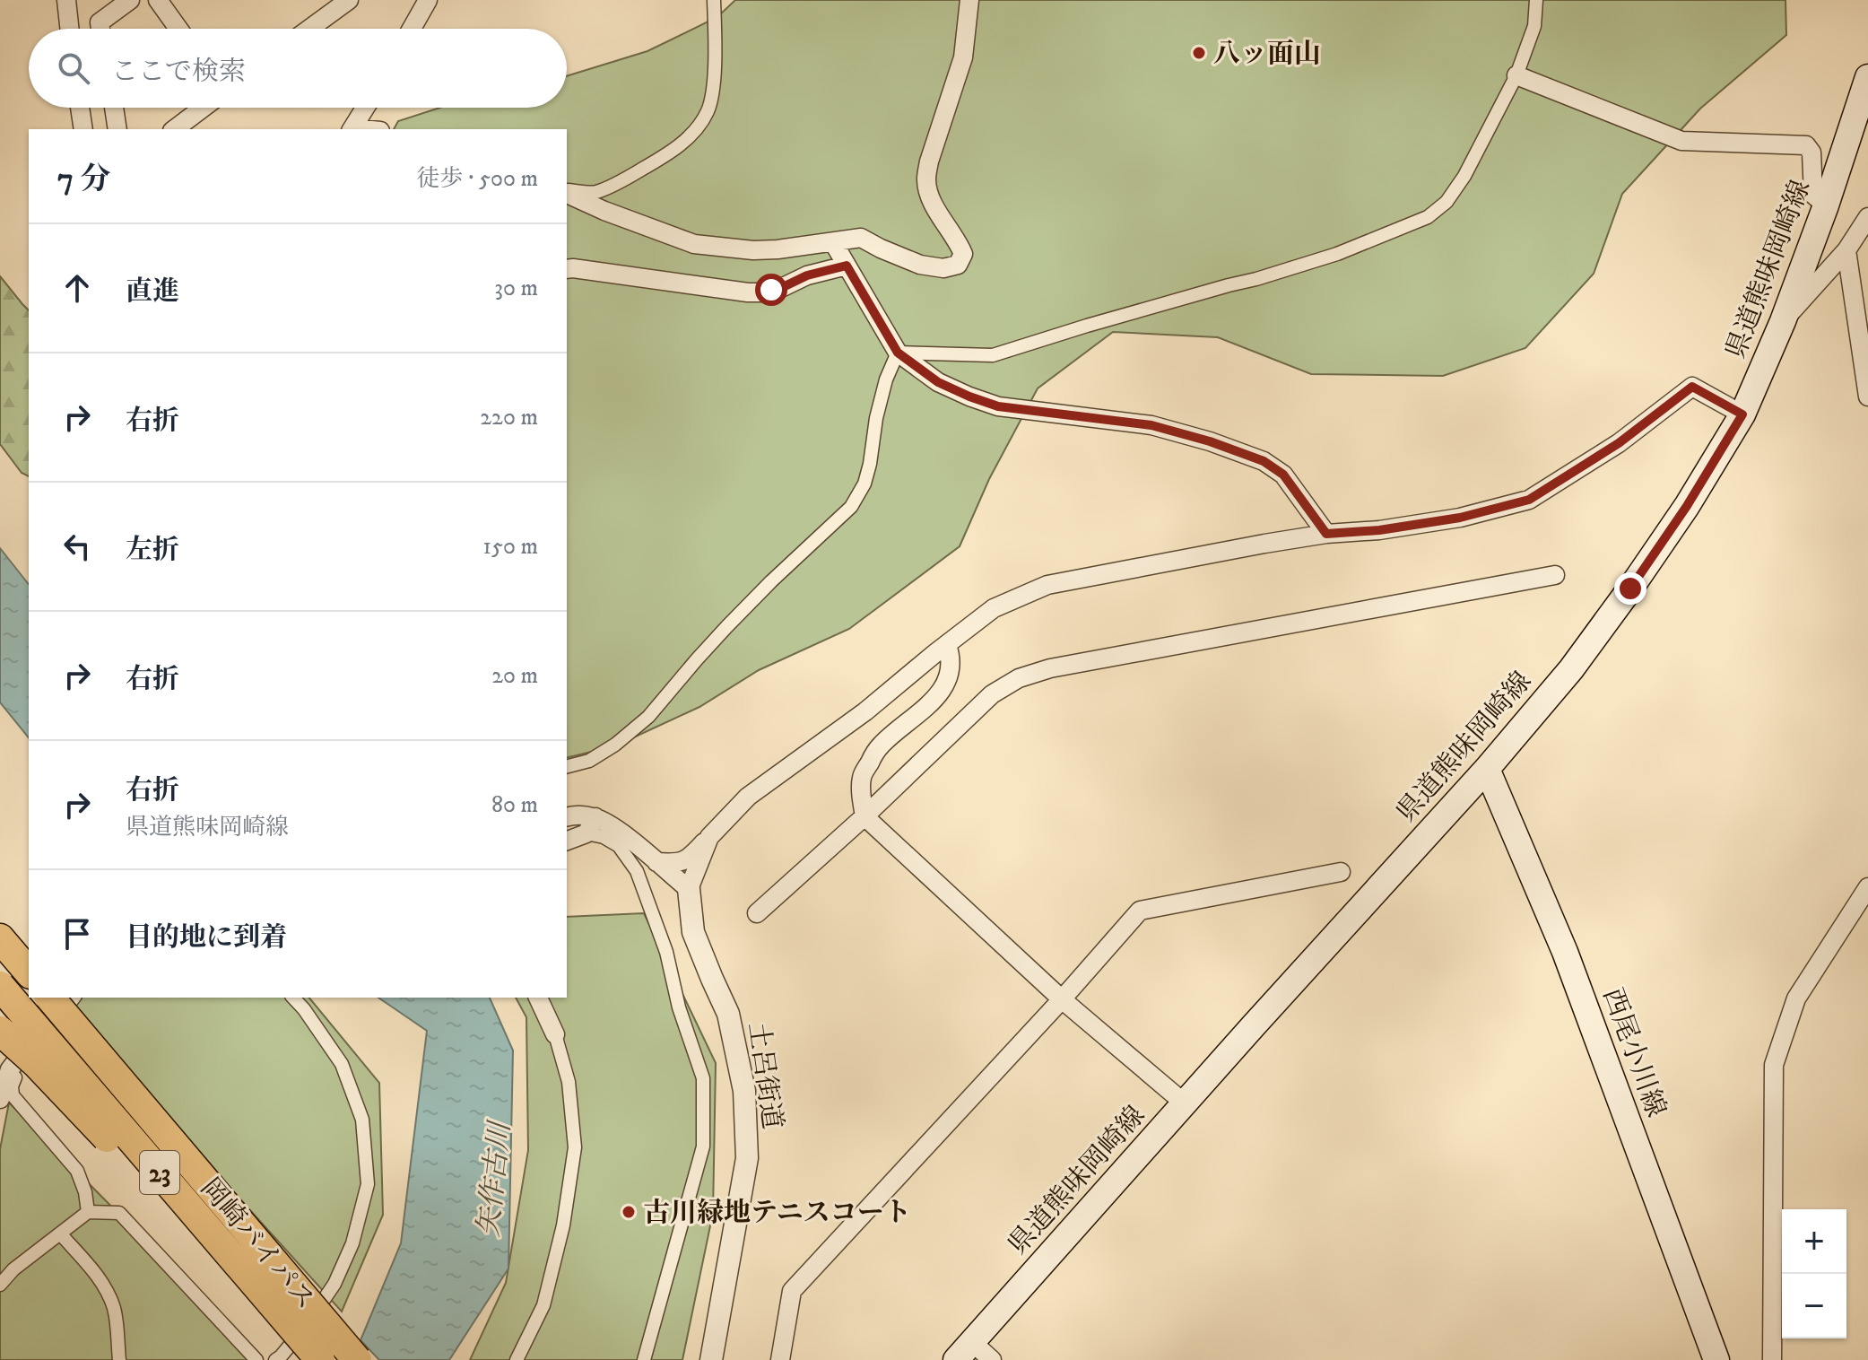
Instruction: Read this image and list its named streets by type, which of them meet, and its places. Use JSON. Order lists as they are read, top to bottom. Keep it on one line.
{"streets":{"highway":["23","岡崎バイパス"],"main road":["県道熊味岡崎線","西尾小川線"],"street":["土呂街道"]},"crossings":[["県道熊味岡崎線","西尾小川線"],["23","岡崎バイパス"]],"water":["矢作古川"],"places":["八ッ面山","古川緑地テニスコート"],"page":{"search":"ここで検索","heading":["7 分","徒歩 · 500 m"],"list":[["直進","30 m"],["右折","220 m"],["左折","150 m"],["右折","20 m"],["右折","県道熊味岡崎線","80 m"],"目的地に到着"],"map_buttons":["+","−"]}}
